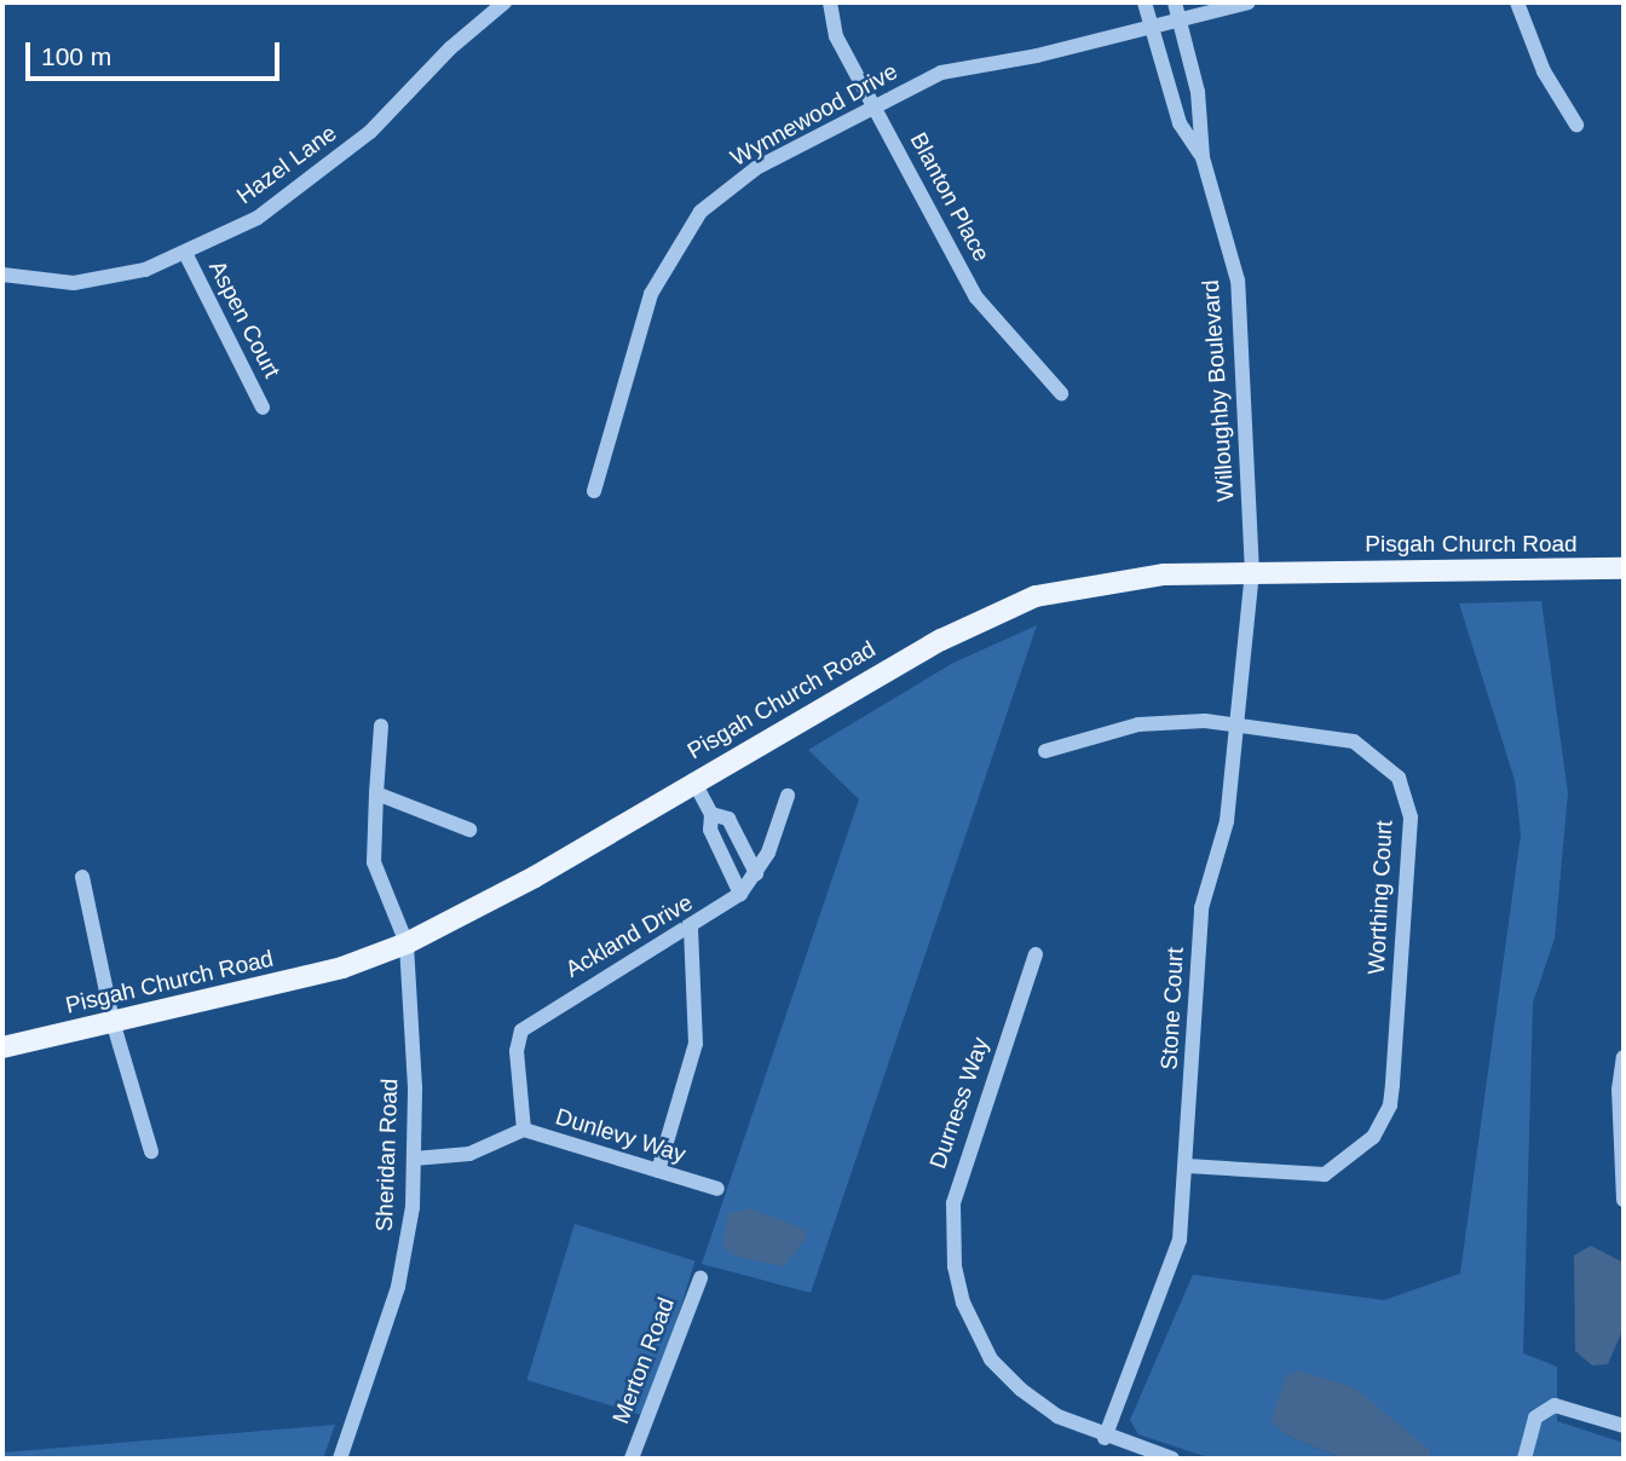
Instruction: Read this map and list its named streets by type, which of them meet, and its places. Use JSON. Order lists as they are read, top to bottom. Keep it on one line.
{"streets":{"main road":["Pisgah Church Road"],"street":["Wynnewood Drive","Hazel Lane","Blanton Place","Aspen Court","Willoughby Boulevard","Worthing Court","Ackland Drive","Stone Court","Durness Way","Dunlevy Way","Sheridan Road","Merton Road"]},"crossings":[["Wynnewood Drive","Blanton Place"],["Wynnewood Drive","Willoughby Boulevard"],["Hazel Lane","Aspen Court"],["Willoughby Boulevard","Pisgah Church Road"],["Willoughby Boulevard","Stone Court"],["Pisgah Church Road","Stone Court"],["Pisgah Church Road","Sheridan Road"],["Worthing Court","Stone Court"],["Ackland Drive","Dunlevy Way"],["Stone Court","Durness Way"],["Dunlevy Way","Sheridan Road"]],"scale_bar":"100 m"}
